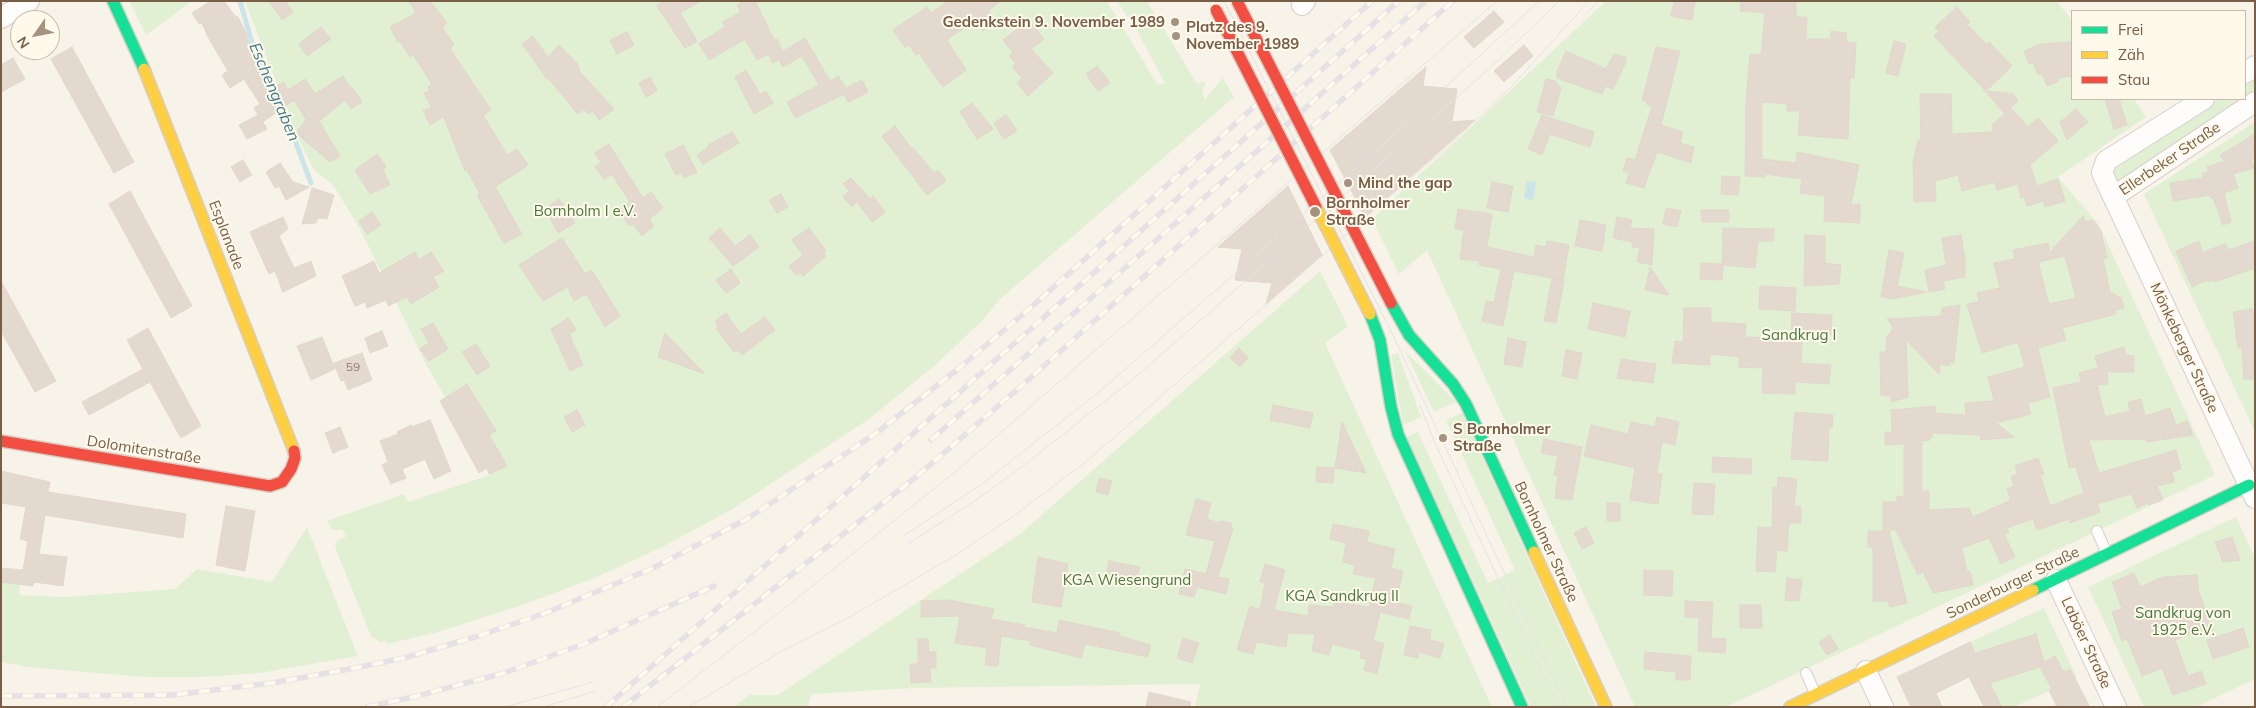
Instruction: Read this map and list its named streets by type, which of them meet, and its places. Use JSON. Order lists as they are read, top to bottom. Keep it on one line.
{"streets":{"main road":["Esplanade","Dolomitenstraße","Bornholmer Straße","Sonderburger Straße"],"street":["Ellerbeker Straße","Mönkeberger Straße","Laböer Straße"]},"crossings":[["Ellerbeker Straße","Mönkeberger Straße"],["Esplanade","Dolomitenstraße"],["Mönkeberger Straße","Sonderburger Straße"],["Sonderburger Straße","Laböer Straße"]],"water":["Eschengraben"],"parks":["Bornholm I e.V.","Sandkrug I","KGA Wiesengrund","KGA Sandkrug II","Sandkrug von 1925 e.V."],"places":["Gedenkstein 9. November 1989","Platz des 9. November 1989","Mind the gap","Bornholmer Straße","S Bornholmer Straße"],"house_numbers":["59"],"legend":["Frei","Zäh","Stau"],"north":"bottom left"}
